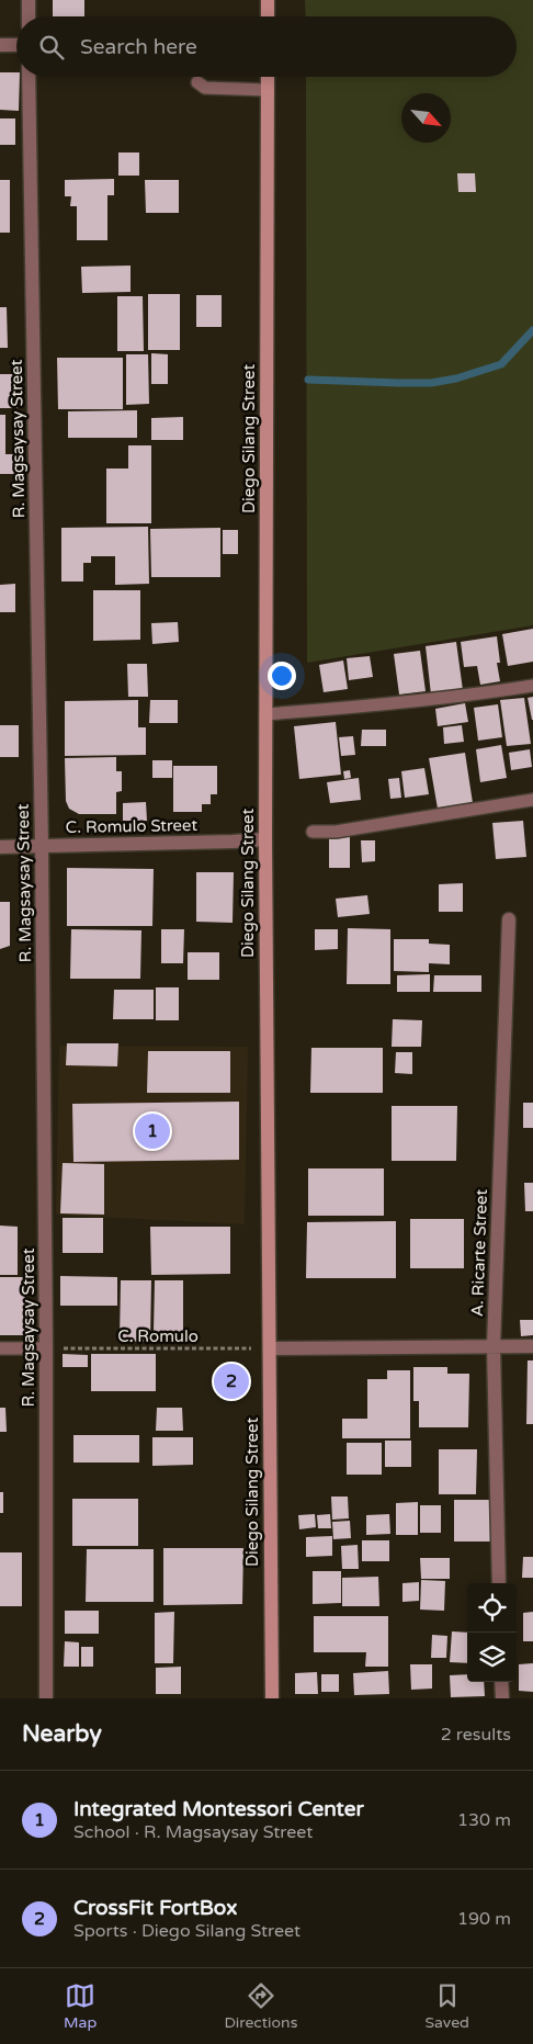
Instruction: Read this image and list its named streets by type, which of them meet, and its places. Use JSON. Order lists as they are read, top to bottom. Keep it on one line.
{"streets":{"street":["R. Magsaysay Street","Diego Silang Street","C. Romulo Street","A. Ricarte Street"],"path":["C. Romulo"]},"crossings":[["R. Magsaysay Street","C. Romulo Street"],["R. Magsaysay Street","C. Romulo"],["Diego Silang Street","C. Romulo Street"],["Diego Silang Street","C. Romulo"]],"north":"bottom right","page":{"search":"Search here","pins":["1","2"],"heading":["Nearby","2 results"],"list":[{"mark":"1","name":"Integrated Montessori Center","note":"School · R. Magsaysay Street","value":"130 m"},{"mark":"2","name":"CrossFit FortBox","note":"Sports · Diego Silang Street","value":"190 m"}],"nav":["Map","Directions","Saved"]}}
